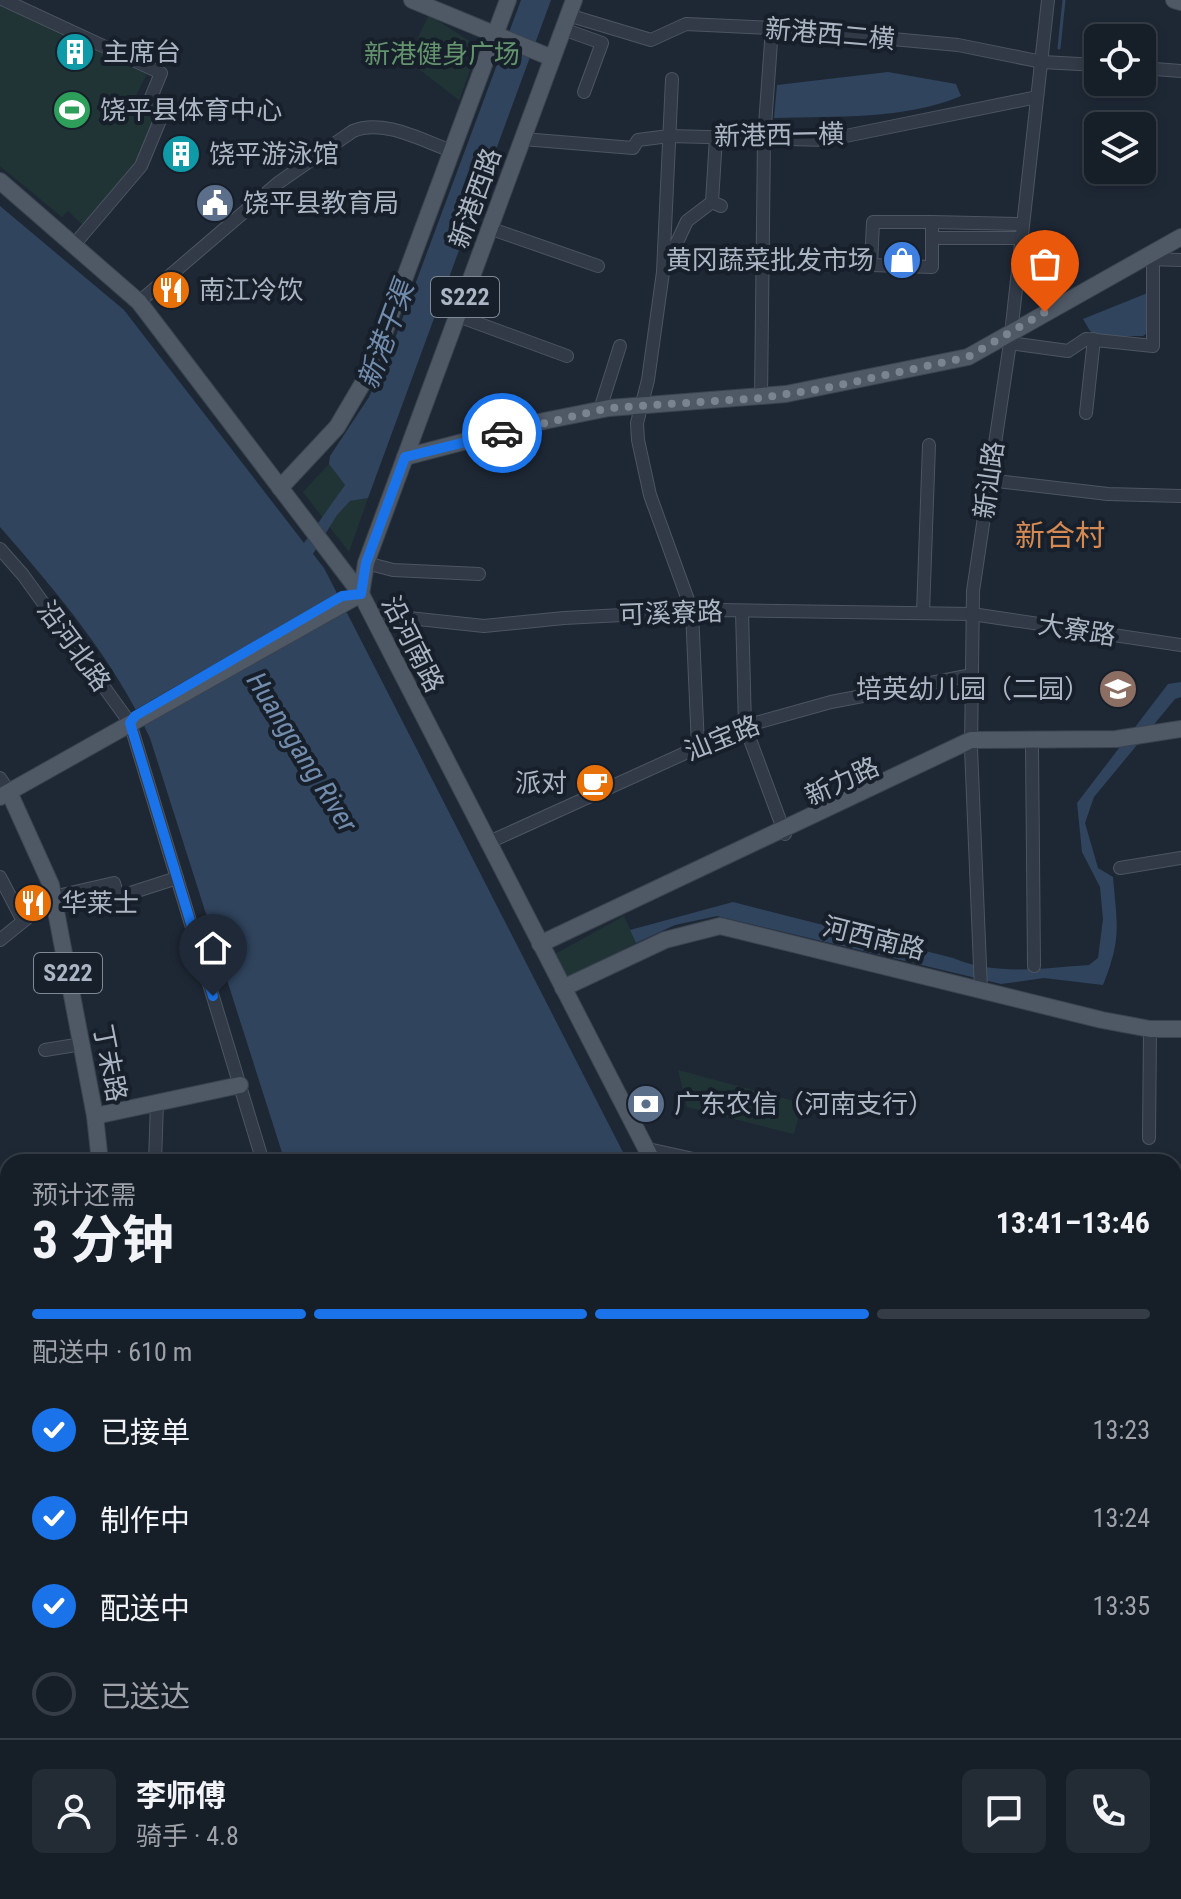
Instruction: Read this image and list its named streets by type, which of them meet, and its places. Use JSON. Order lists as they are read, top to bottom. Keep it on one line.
{"streets":{"main road":["新港西路","S222","沿河南路","新力路","河西南路","丁未路"],"street":["新港西二横","新港西一横","新汕路","可溪寮路","大寮路","沿河北路","汕宝路"]},"crossings":[["新港西二横","新港西路"],["新港西二横","新汕路"],["新港西一横","新港西路"],["新港西一横","新汕路"],["新港西路","S222"],["新港西路","沿河南路"],["S222","沿河南路"],["S222","沿河北路"],["S222","丁未路"],["新汕路","可溪寮路"],["新汕路","大寮路"],["新汕路","汕宝路"],["新汕路","新力路"],["新汕路","河西南路"],["可溪寮路","大寮路"],["可溪寮路","沿河南路"],["沿河南路","汕宝路"],["沿河南路","新力路"],["沿河南路","河西南路"]],"districts":["新合村"],"water":["新港干渠","Huanggang River"],"parks":["新港健身广场"],"places":{"building":["主席台","饶平游泳馆"],"sports":["饶平县体育中心"],"public building":["饶平县教育局"],"shop":["黄冈蔬菜批发市场"],"restaurant":["南江冷饮","华莱士"],"school or university":["培英幼儿园（二园）"],"cafe":["派对"],"bank":["广东农信（河南支行）"]},"page":{"heading":["3 分钟","预计还需","13:41–13:46"],"panel":["李师傅","骑手 · 4.8"],"bar":"配送中 · 610 m","list":[["已接单","13:23"],["制作中","13:24"],["配送中","13:35"],"已送达"]}}
